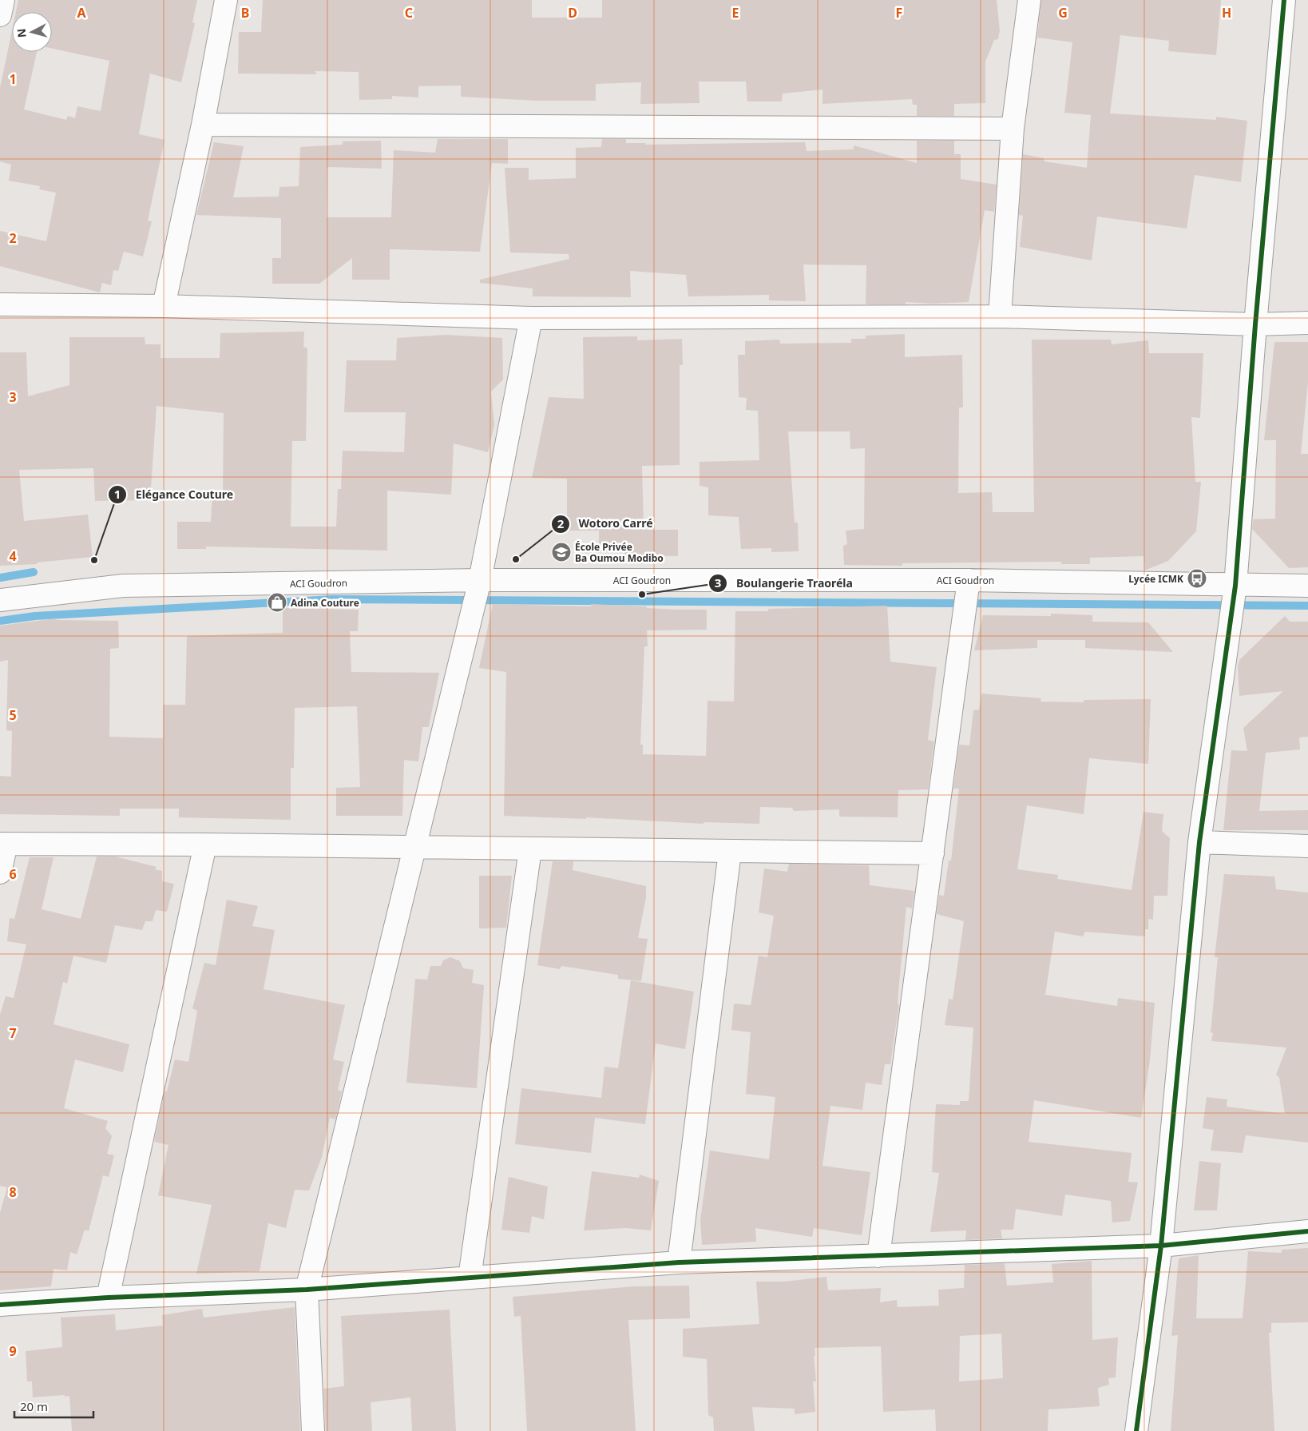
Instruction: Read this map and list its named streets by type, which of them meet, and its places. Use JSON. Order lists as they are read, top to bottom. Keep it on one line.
{"streets":{"street":["ACI Goudron"]},"places":{"school or university":["École Privée Ba Oumou Modibo"],"other":["Wotoro Carré","Elégance Couture","Boulangerie Traoréla"],"bus stop":["Lycée ICMK"],"shop":["Adina Couture"]},"scale_bar":"20 m","north":"left","grid":{"columns":["A","B","C","D","E","F","G","H"],"rows":["1","2","3","4","5","6","7","8","9"]}}
